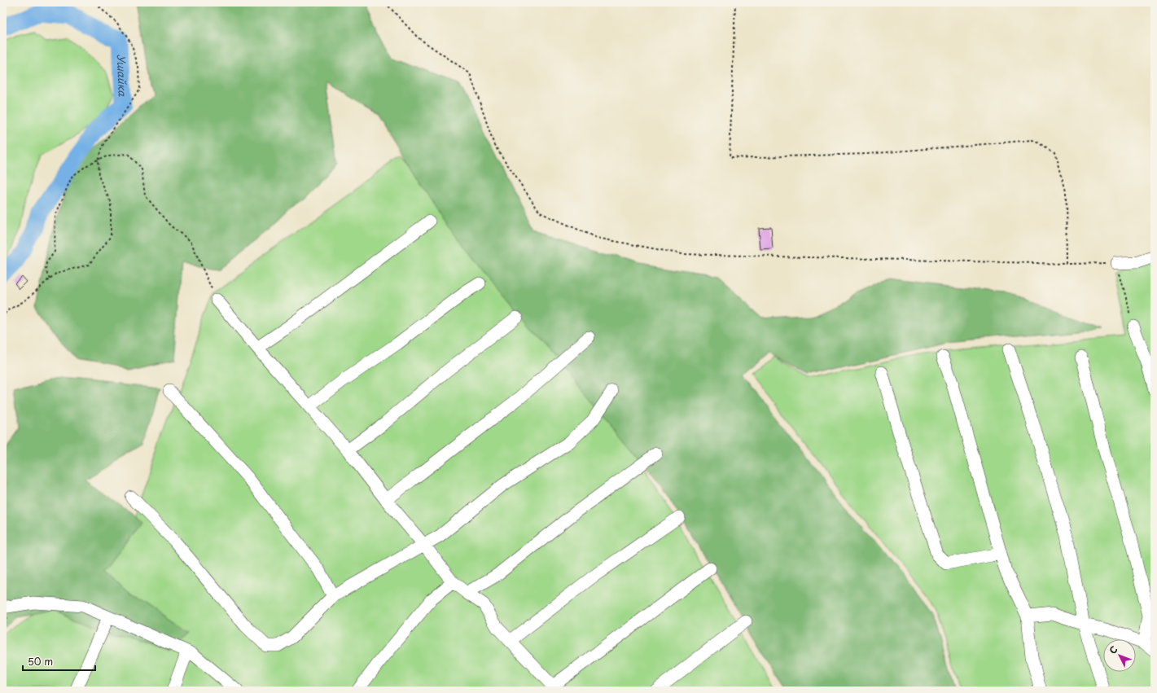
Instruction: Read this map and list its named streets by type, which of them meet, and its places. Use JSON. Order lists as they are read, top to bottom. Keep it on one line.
{"water":["Ушайка"],"scale_bar":"50 m","north":"top left"}
